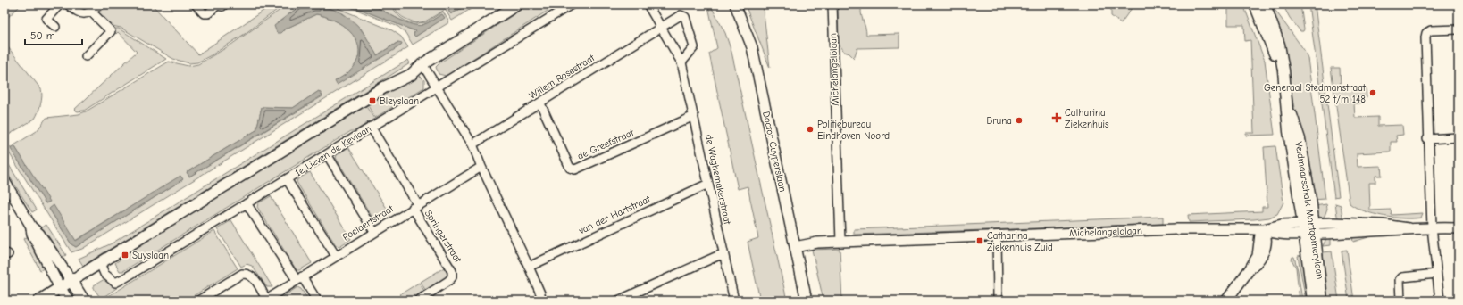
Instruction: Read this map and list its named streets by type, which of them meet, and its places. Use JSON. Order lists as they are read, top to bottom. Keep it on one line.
{"streets":{"main road":["Veldmaarschalk Montgomerylaan"],"street":["Michelangelolaan","Willem Rosestraat","de Greefstraat","1e Lieven de Keylaan","Doctor Cuyperslaan","de Waghemakerstraat","van der Hartstraat","Poelaertstraat","Springerstraat"]},"crossings":[["Michelangelolaan","Doctor Cuyperslaan"],["Michelangelolaan","Veldmaarschalk Montgomerylaan"],["Willem Rosestraat","de Greefstraat"],["Willem Rosestraat","de Waghemakerstraat"],["de Greefstraat","de Waghemakerstraat"],["de Waghemakerstraat","van der Hartstraat"],["Poelaertstraat","Springerstraat"]],"places":{"other":["Generaal Stedmanstraat 52 t/m 148","Bruna","Politiebureau Eindhoven Noord"],"transit":["Bleyslaan","Catharina Ziekenhuis Zuid","Suyslaan"],"health":["Catharina Ziekenhuis"]},"scale_bar":"50 m"}
